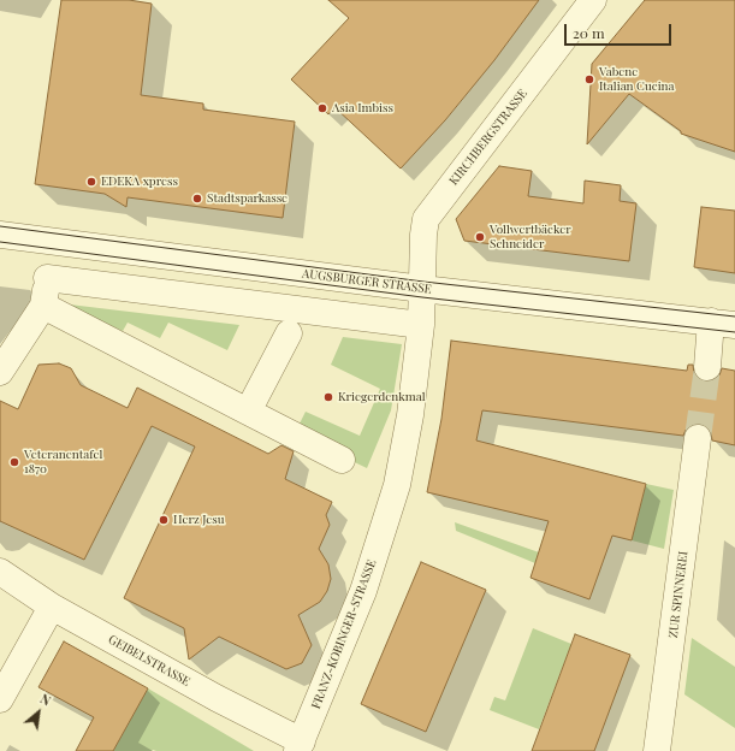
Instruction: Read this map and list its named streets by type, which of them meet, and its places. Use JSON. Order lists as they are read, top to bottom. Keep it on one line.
{"streets":{"street":["KIRCHBERGSTRASSE","AUGSBURGER STRASSE","ZUR SPINNEREI","FRANZ-KOBINGER-STRASSE","GEIBELSTRASSE"]},"crossings":[["KIRCHBERGSTRASSE","AUGSBURGER STRASSE"],["KIRCHBERGSTRASSE","FRANZ-KOBINGER-STRASSE"],["AUGSBURGER STRASSE","FRANZ-KOBINGER-STRASSE"],["FRANZ-KOBINGER-STRASSE","GEIBELSTRASSE"]],"places":["Vabene Italian Cucina","Asia Imbiss","EDEKA xpress","Stadtsparkasse","Vollwertbäcker Schneider","Kriegerdenkmal","Veteranentafel 1870","Herz Jesu"],"scale_bar":"20 m","north":"top right"}
